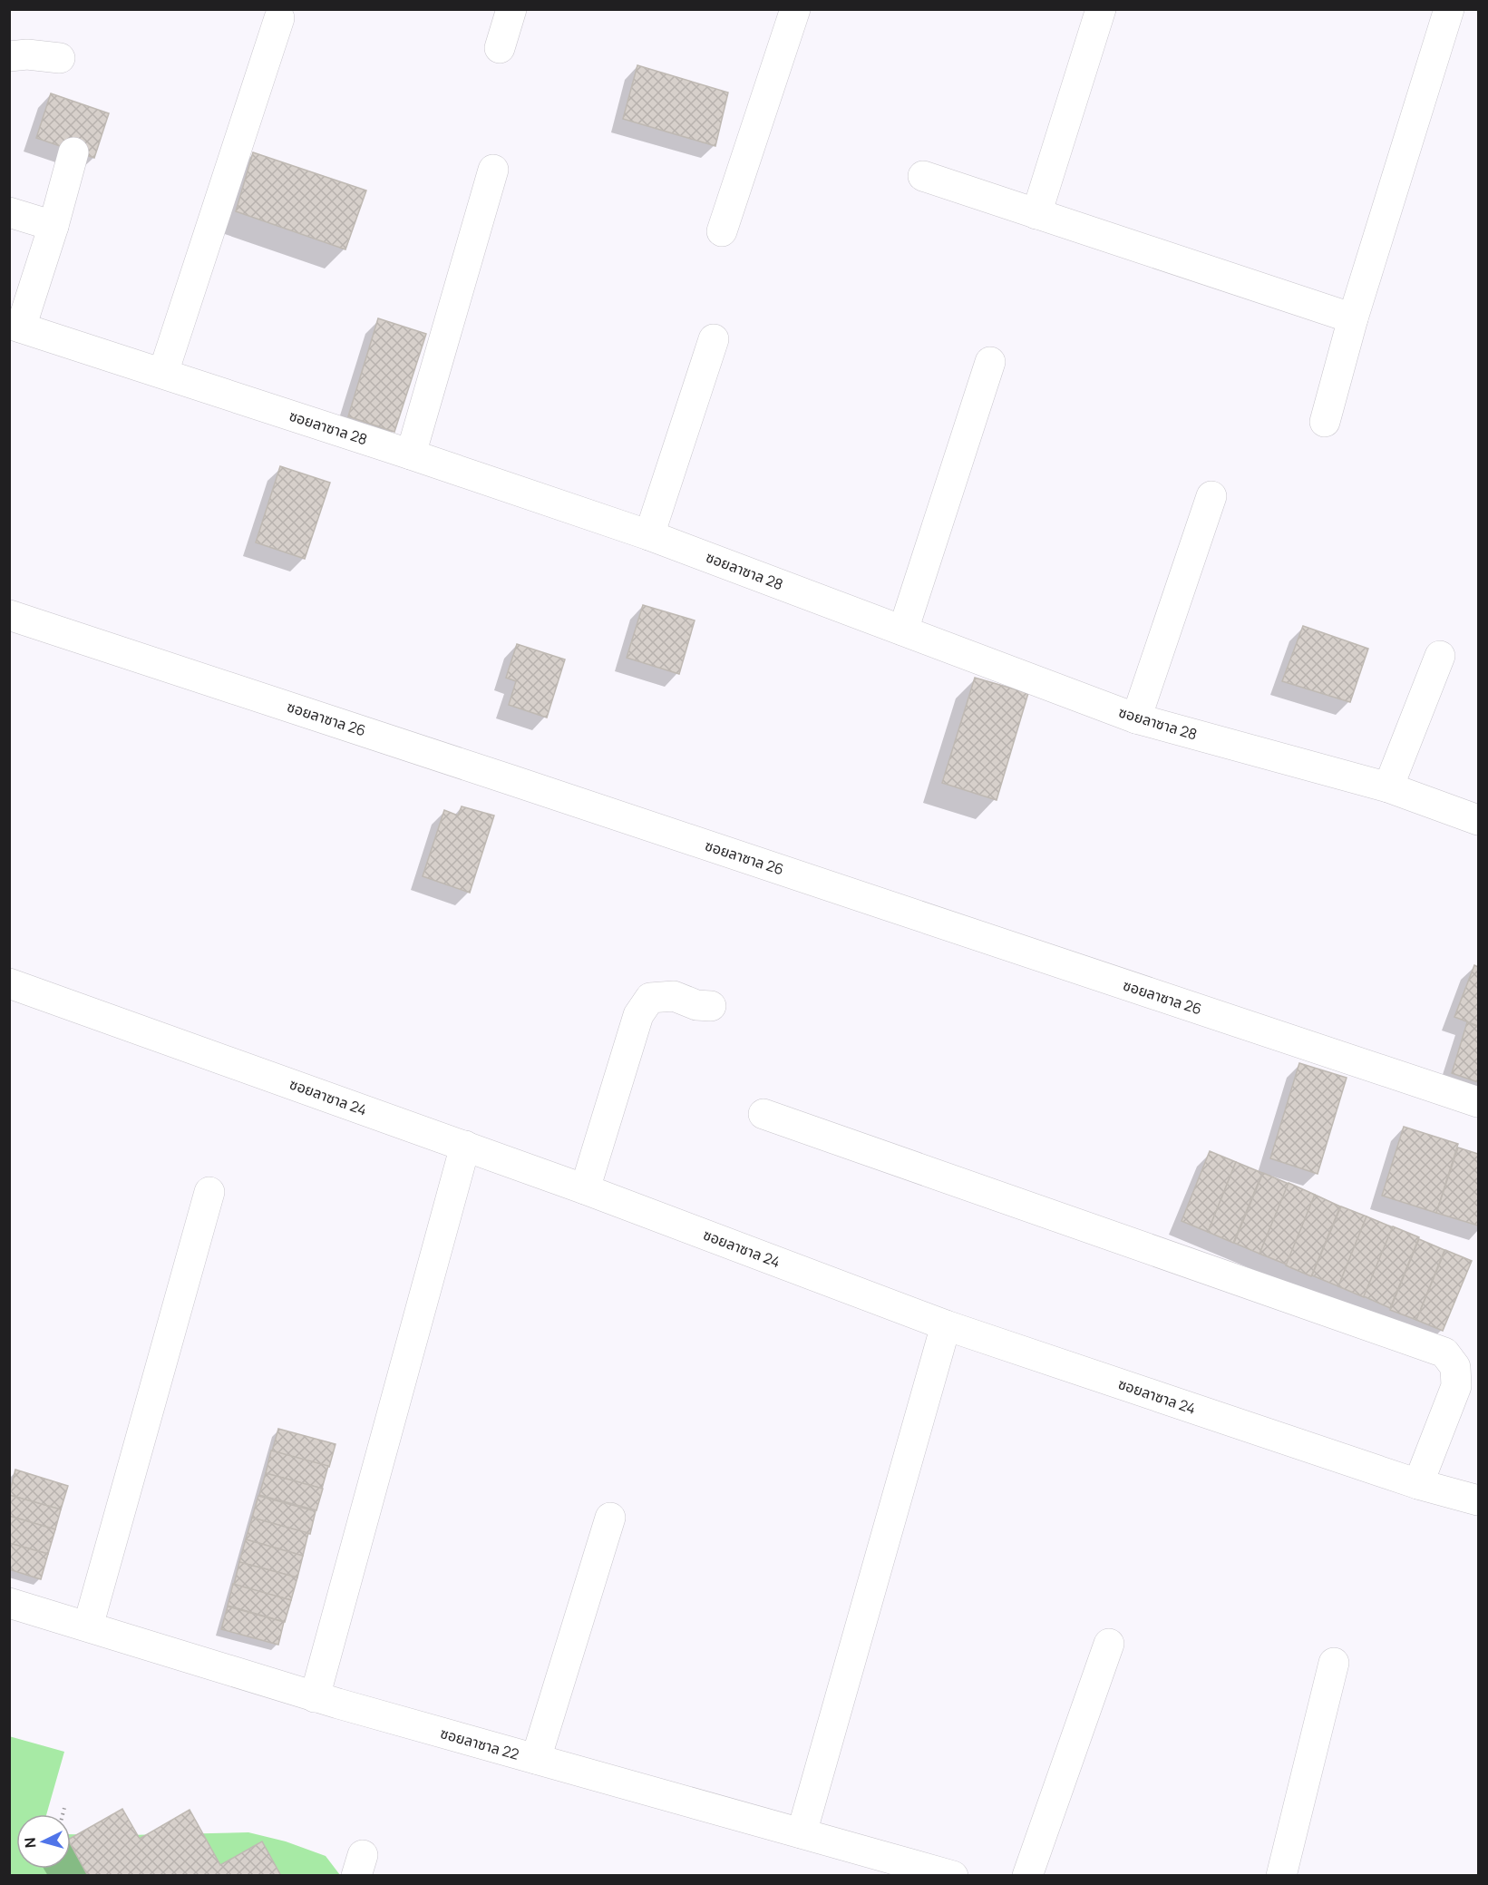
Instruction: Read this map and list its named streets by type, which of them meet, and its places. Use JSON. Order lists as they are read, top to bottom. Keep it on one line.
{"streets":{"street":["ซอยลาซาล 28","ซอยลาซาล 26","ซอยลาซาล 24","ซอยลาซาล 22"]},"north":"left"}
